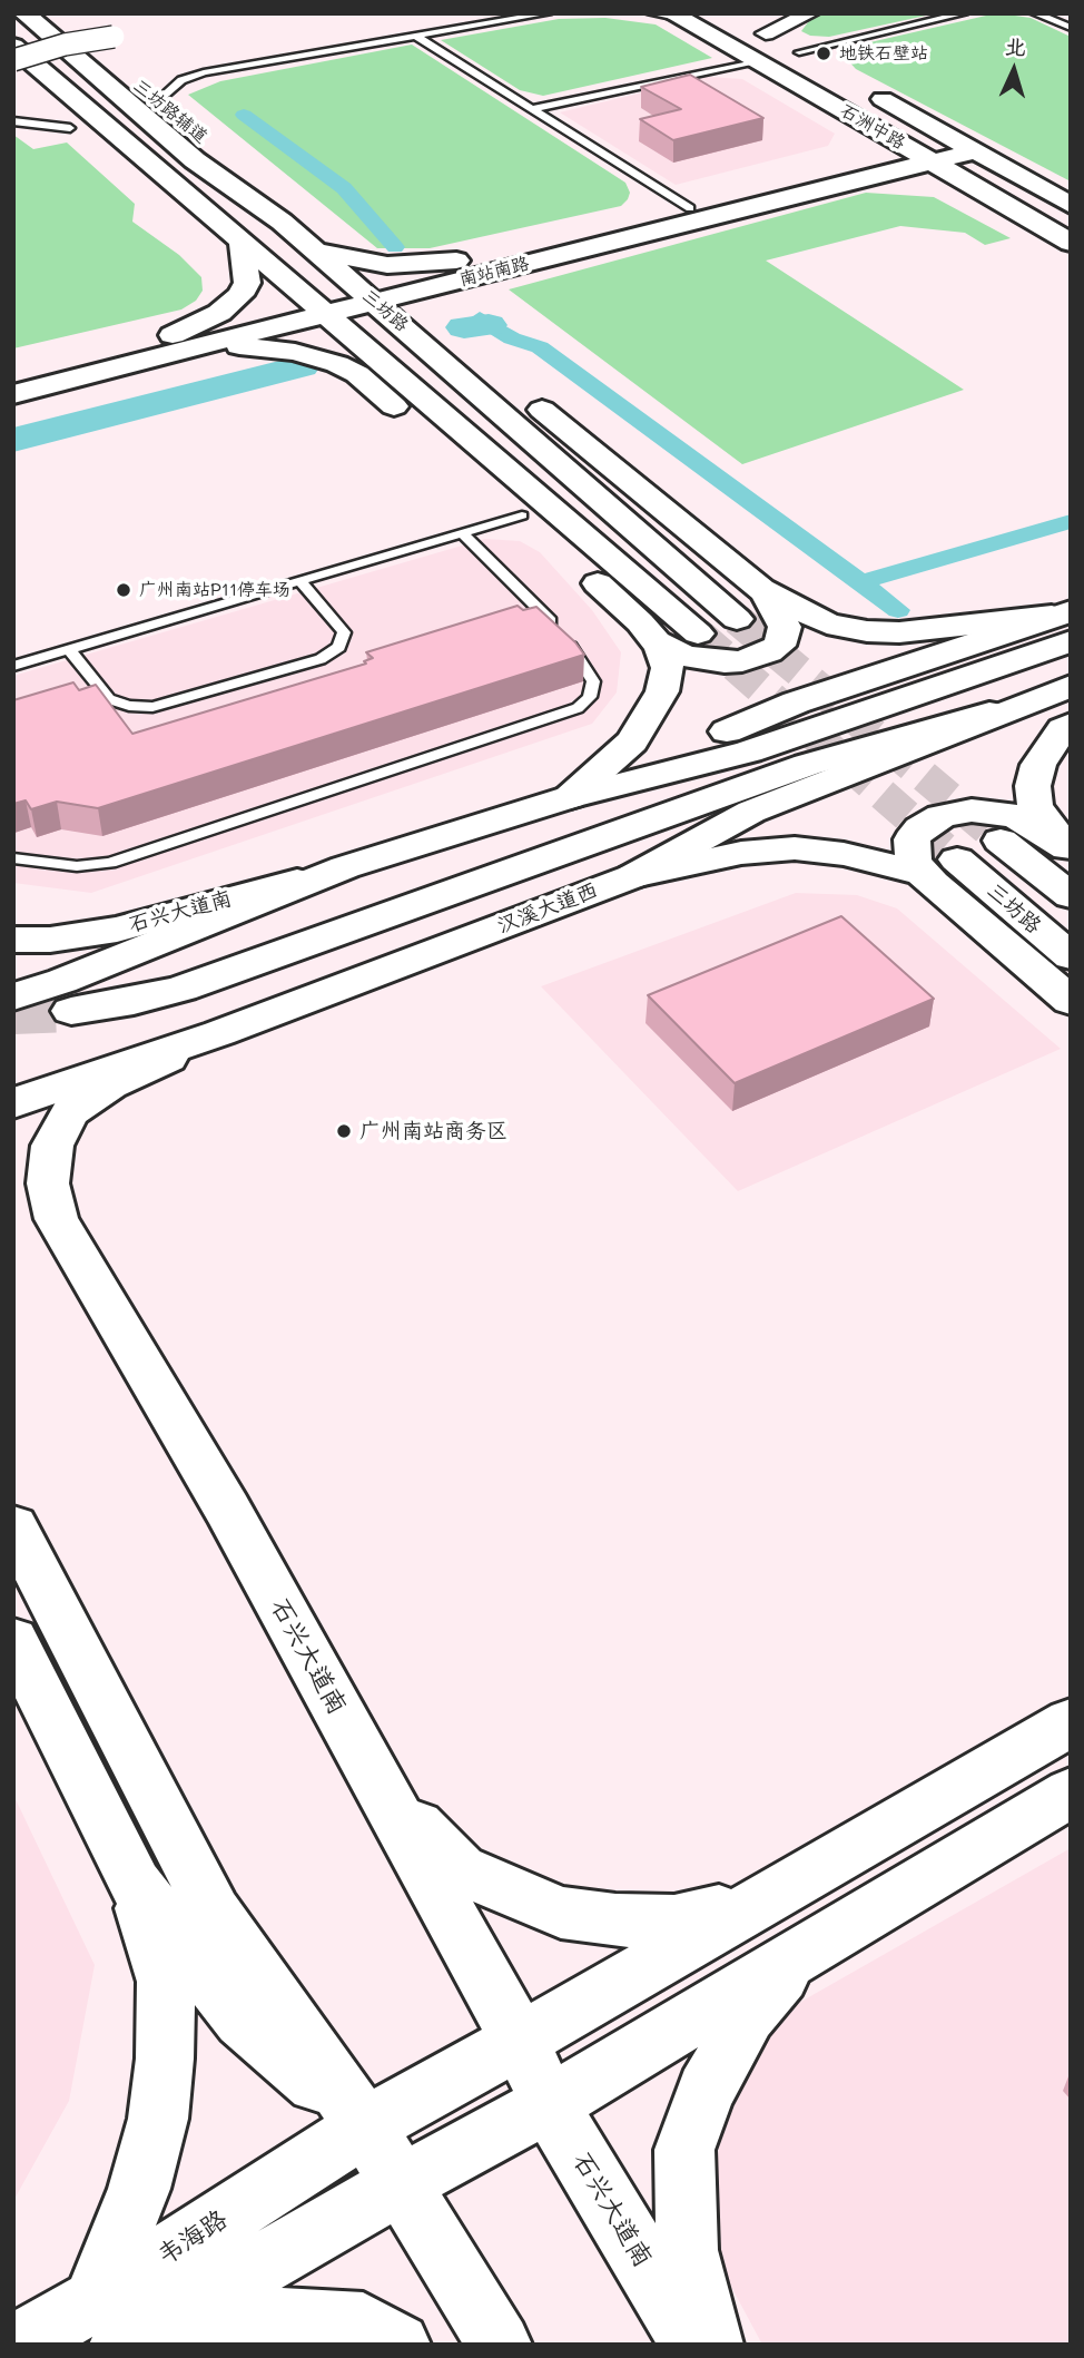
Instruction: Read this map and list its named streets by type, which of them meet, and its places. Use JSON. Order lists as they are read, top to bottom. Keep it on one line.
{"streets":{"main road":["三坊路辅道","石洲中路","南站南路","三坊路","汉溪大道西","石兴大道南","韦海路"]},"crossings":[["三坊路辅道","三坊路"],["石洲中路","南站南路"],["南站南路","三坊路"],["汉溪大道西","石兴大道南"],["石兴大道南","韦海路"]],"places":["地铁石壁站","广州南站P11停车场","广州南站商务区"],"north":"top"}
